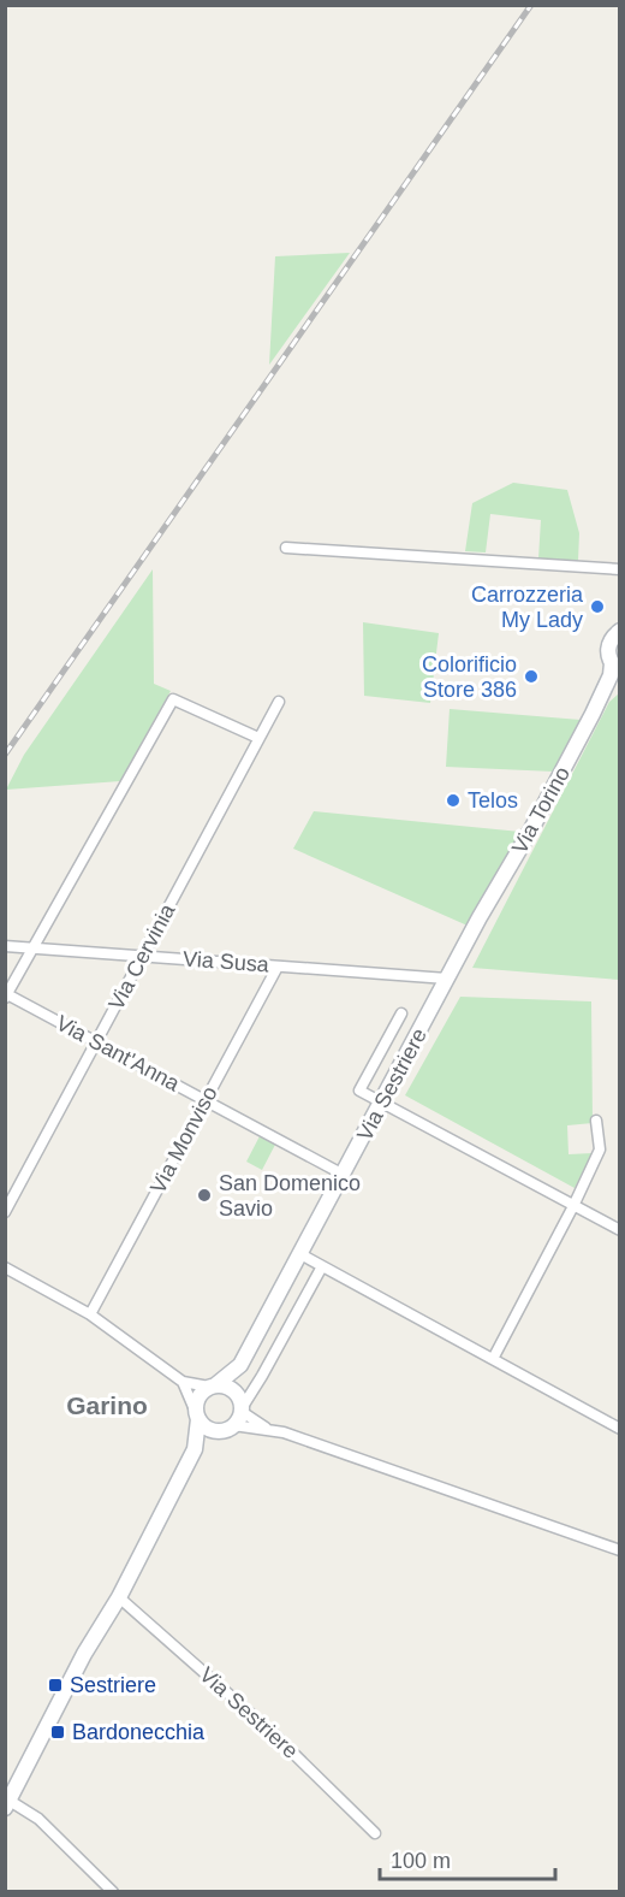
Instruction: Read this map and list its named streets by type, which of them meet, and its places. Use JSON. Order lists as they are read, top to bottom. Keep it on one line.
{"streets":{"main road":["Via Torino","Via Sestriere"],"street":["Via Cervinia","Via Susa","Via Sant'Anna","Via Monviso"]},"crossings":[["Via Torino","Via Sestriere"],["Via Cervinia","Via Susa"],["Via Cervinia","Via Sant'Anna"],["Via Susa","Via Sestriere"],["Via Susa","Via Monviso"],["Via Sant'Anna","Via Sestriere"],["Via Sant'Anna","Via Monviso"]],"districts":["Garino"],"places":{"other":["Carrozzeria My Lady","Colorificio Store 386","Telos","San Domenico Savio"],"transit":["Sestriere","Bardonecchia"]},"scale_bar":"100 m"}
